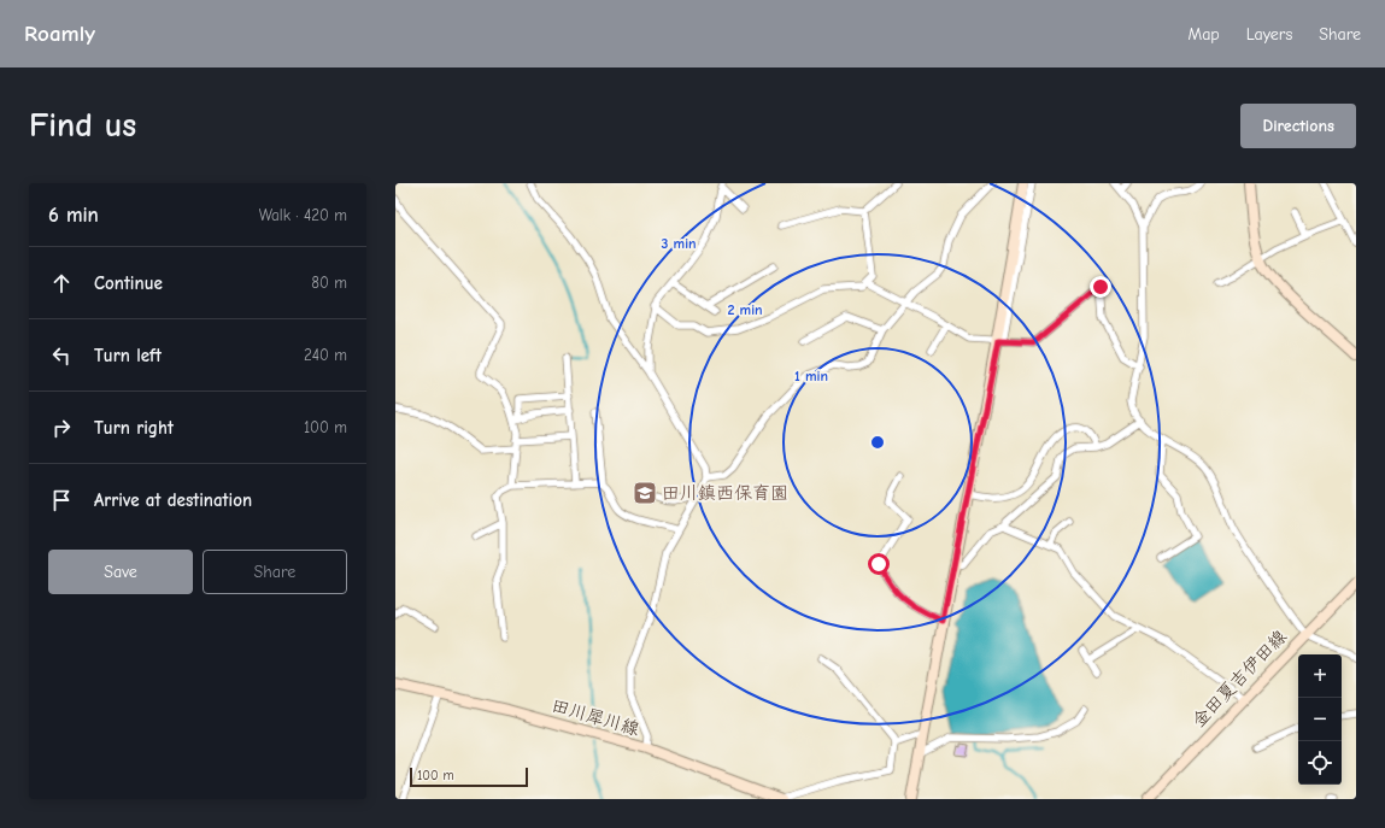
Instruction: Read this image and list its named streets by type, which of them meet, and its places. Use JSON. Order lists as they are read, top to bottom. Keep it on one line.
{"streets":{"street":["金田夏吉伊田線","田川犀川線"]},"places":{"school or university":["田川鎮西保育園"]},"scale_bar":"100 m","page":{"header":"Roamly","nav":["Map","Layers","Share"],"buttons":["Directions",["Save","Share"]],"title":"Find us","heading":["6 min","Walk · 420 m"],"list":[["Continue","80 m"],["Turn left","240 m"],["Turn right","100 m"],"Arrive at destination"],"map_buttons":["+","−"],"scale":"100 m"},"rings":["3 min","2 min","1 min"]}
